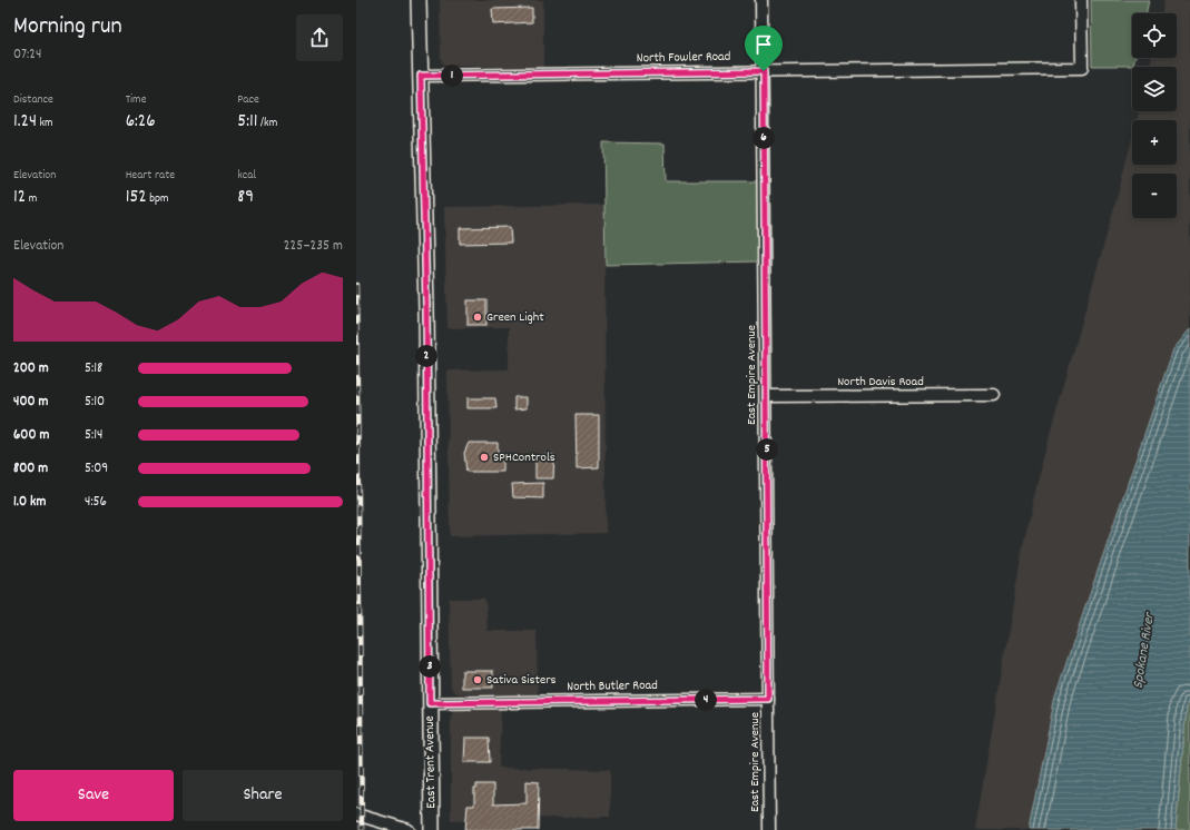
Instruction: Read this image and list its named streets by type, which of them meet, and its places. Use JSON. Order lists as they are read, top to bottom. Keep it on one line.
{"streets":{"main road":["East Trent Avenue"],"street":["North Fowler Road","East Empire Avenue","North Davis Road","North Butler Road"]},"crossings":[["North Fowler Road","East Empire Avenue"],["North Fowler Road","East Trent Avenue"],["East Empire Avenue","North Davis Road"],["East Empire Avenue","North Butler Road"],["North Butler Road","East Trent Avenue"]],"water":["Spokane River"],"places":["Green Light","SPHControls","Sativa Sisters"],"page":{"heading":["Morning run","07:24"],"map_buttons":["+","−"],"pins":["1","6","2","5","3","4"],"stats":[["Distance","1.24 km"],["Time","6:26"],["Pace","5:11 /km"],["Elevation","12 m"],["Heart rate","152 bpm"],["kcal","89"]],"chart":["Elevation","225–235 m"],"list":[{"name":"200 m","note":"5:18"},{"name":"400 m","note":"5:10"},{"name":"600 m","note":"5:14"},{"name":"800 m","note":"5:09"},{"name":"1.0 km","note":"4:56"}],"buttons":["Save","Share"]}}
